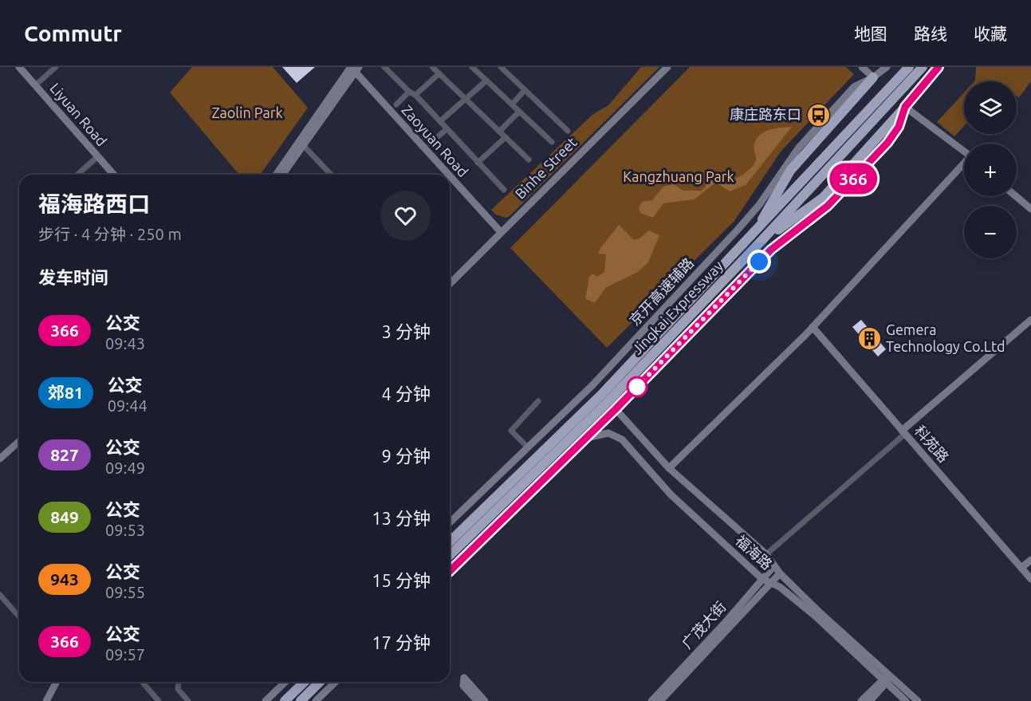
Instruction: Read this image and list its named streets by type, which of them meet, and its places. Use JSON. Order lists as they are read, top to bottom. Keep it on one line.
{"streets":{"highway":["Jingkai Expressway"],"main road":["Liyuan Road","Zaoyuan Road","Binhe Street","京开高速辅路","科苑路","福海路","广茂大街"]},"crossings":[["Zaoyuan Road","Binhe Street"],["福海路","广茂大街"]],"parks":["Zaolin Park","Kangzhuang Park"],"places":{"bus stop":["康庄路东口"],"building":["Gemera Technology Co.Ltd"]},"lines":["bus line 366"],"page":{"header":"Commutr","nav":["地图","路线","收藏"],"on_map":"366","map_buttons":["+","−"],"heading":[["福海路西口","步行 · 4 分钟 · 250 m"],"发车时间"],"list":[{"mark":"366","name":"公交","note":"09:43","value":"3 分钟"},{"mark":"郊81","name":"公交","note":"09:44","value":"4 分钟"},{"mark":"827","name":"公交","note":"09:49","value":"9 分钟"},{"mark":"849","name":"公交","note":"09:53","value":"13 分钟"},{"mark":"943","name":"公交","note":"09:55","value":"15 分钟"},{"mark":"366","name":"公交","note":"09:57","value":"17 分钟"}]}}
